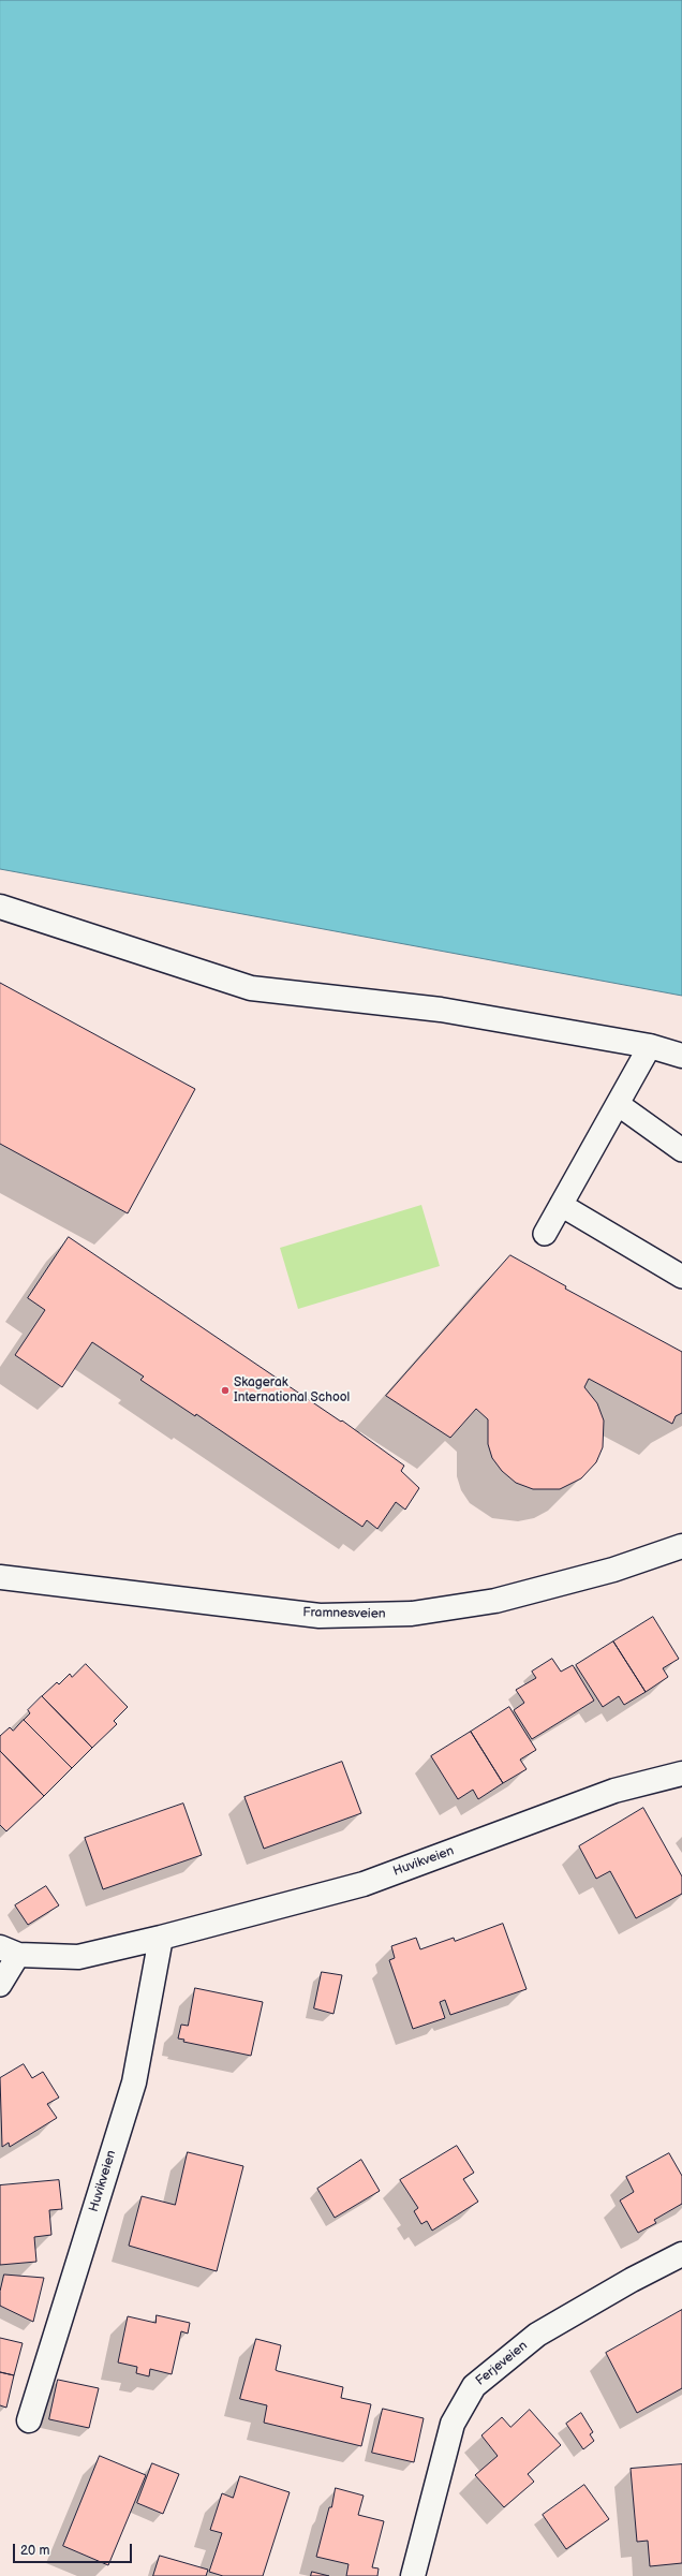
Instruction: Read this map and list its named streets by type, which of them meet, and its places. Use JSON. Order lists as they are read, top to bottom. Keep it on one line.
{"streets":{"street":["Framnesveien","Huvikveien","Ferjeveien"]},"places":["Skagerak International School"],"scale_bar":"20 m"}
